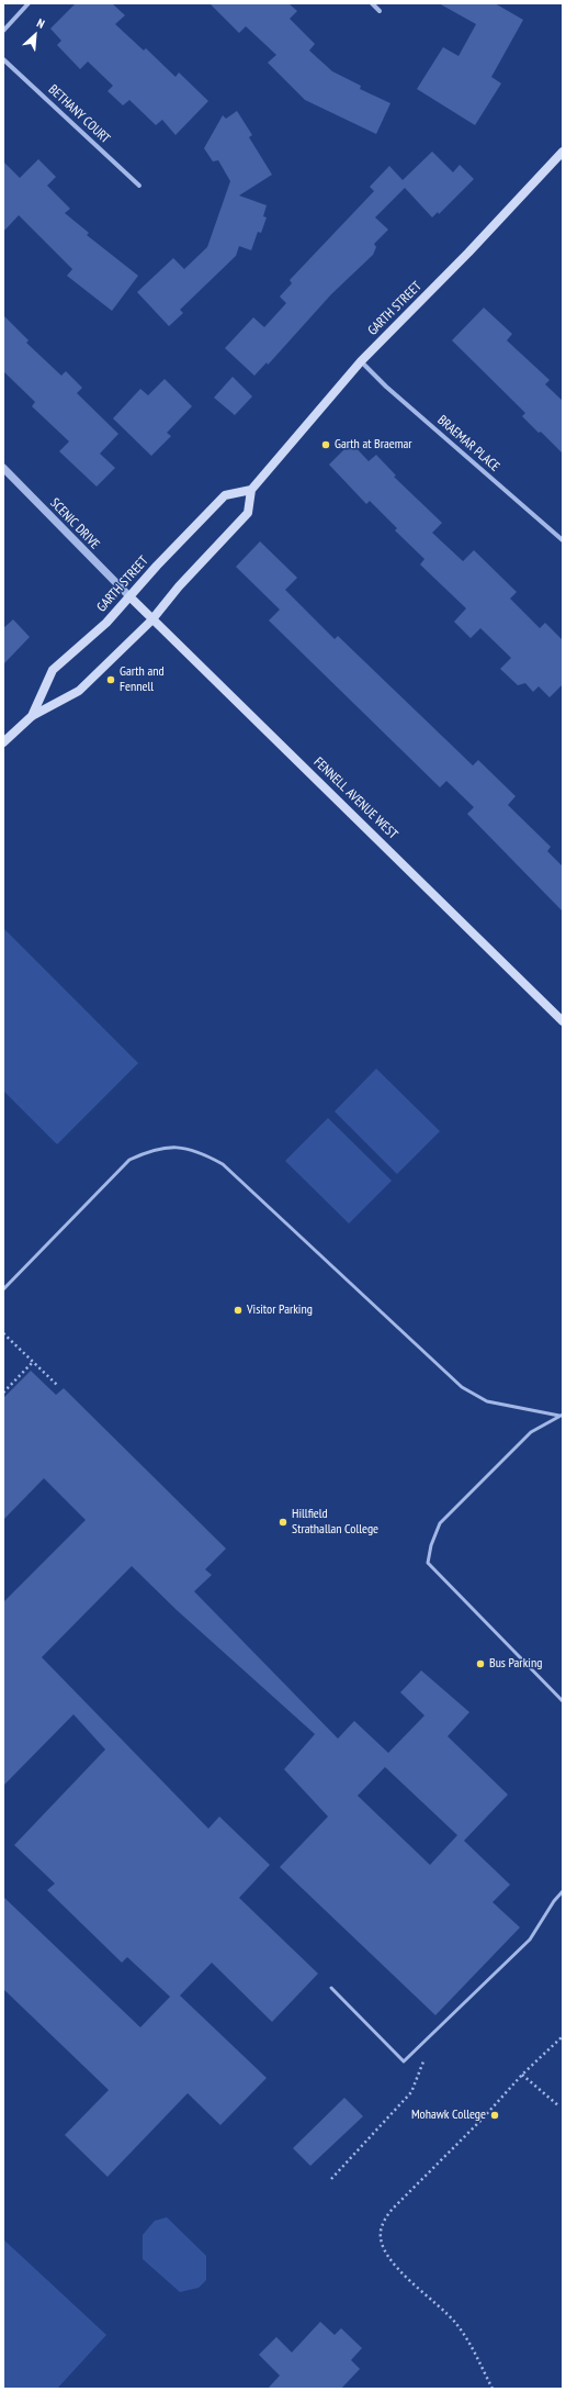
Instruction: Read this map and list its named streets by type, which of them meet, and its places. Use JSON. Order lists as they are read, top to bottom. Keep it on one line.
{"streets":{"main road":["GARTH STREET","FENNELL AVENUE WEST"],"street":["BETHANY COURT","BRAEMAR PLACE","SCENIC DRIVE"]},"crossings":[["GARTH STREET","BRAEMAR PLACE"],["GARTH STREET","SCENIC DRIVE"],["GARTH STREET","FENNELL AVENUE WEST"],["SCENIC DRIVE","FENNELL AVENUE WEST"]],"places":["Garth at Braemar","Garth and Fennell","Visitor Parking","Hillfield Strathallan College","Bus Parking","Mohawk College"],"north":"top right"}
